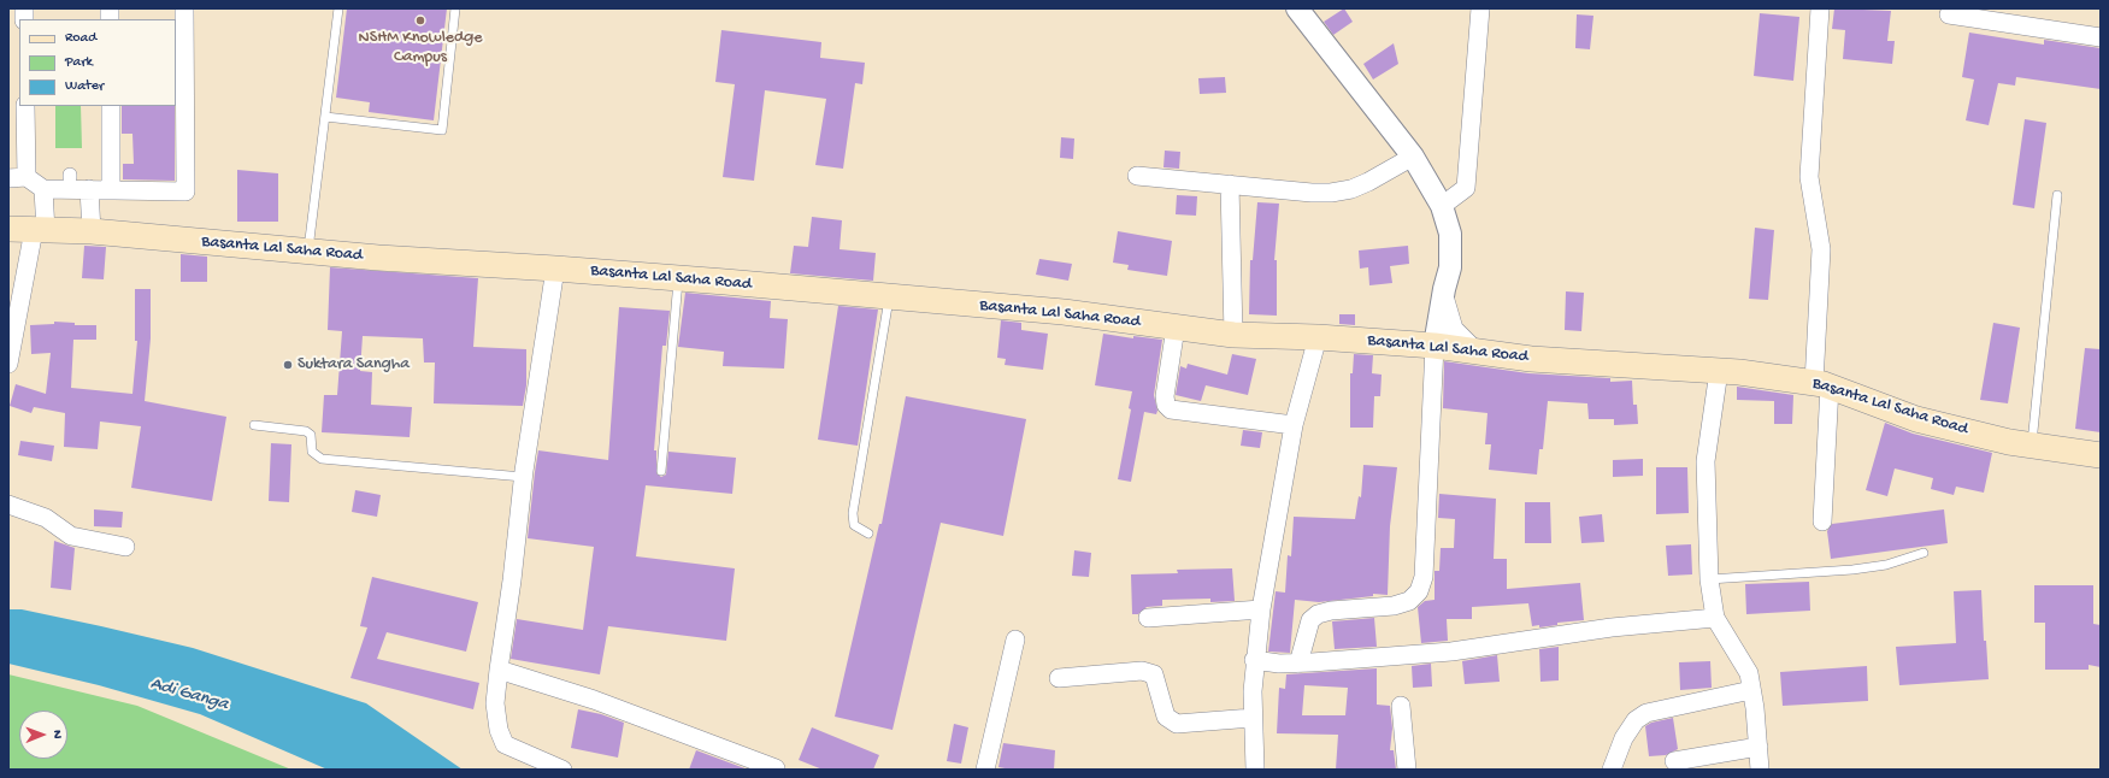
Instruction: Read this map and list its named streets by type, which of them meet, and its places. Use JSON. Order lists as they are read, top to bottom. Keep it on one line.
{"streets":{"main road":["Basanta Lal Saha Road"]},"water":["Adi Ganga"],"places":["NSHM Knowledge Campus","Suktara Sangha"],"legend":["Road","Park","Water"],"north":"right"}
